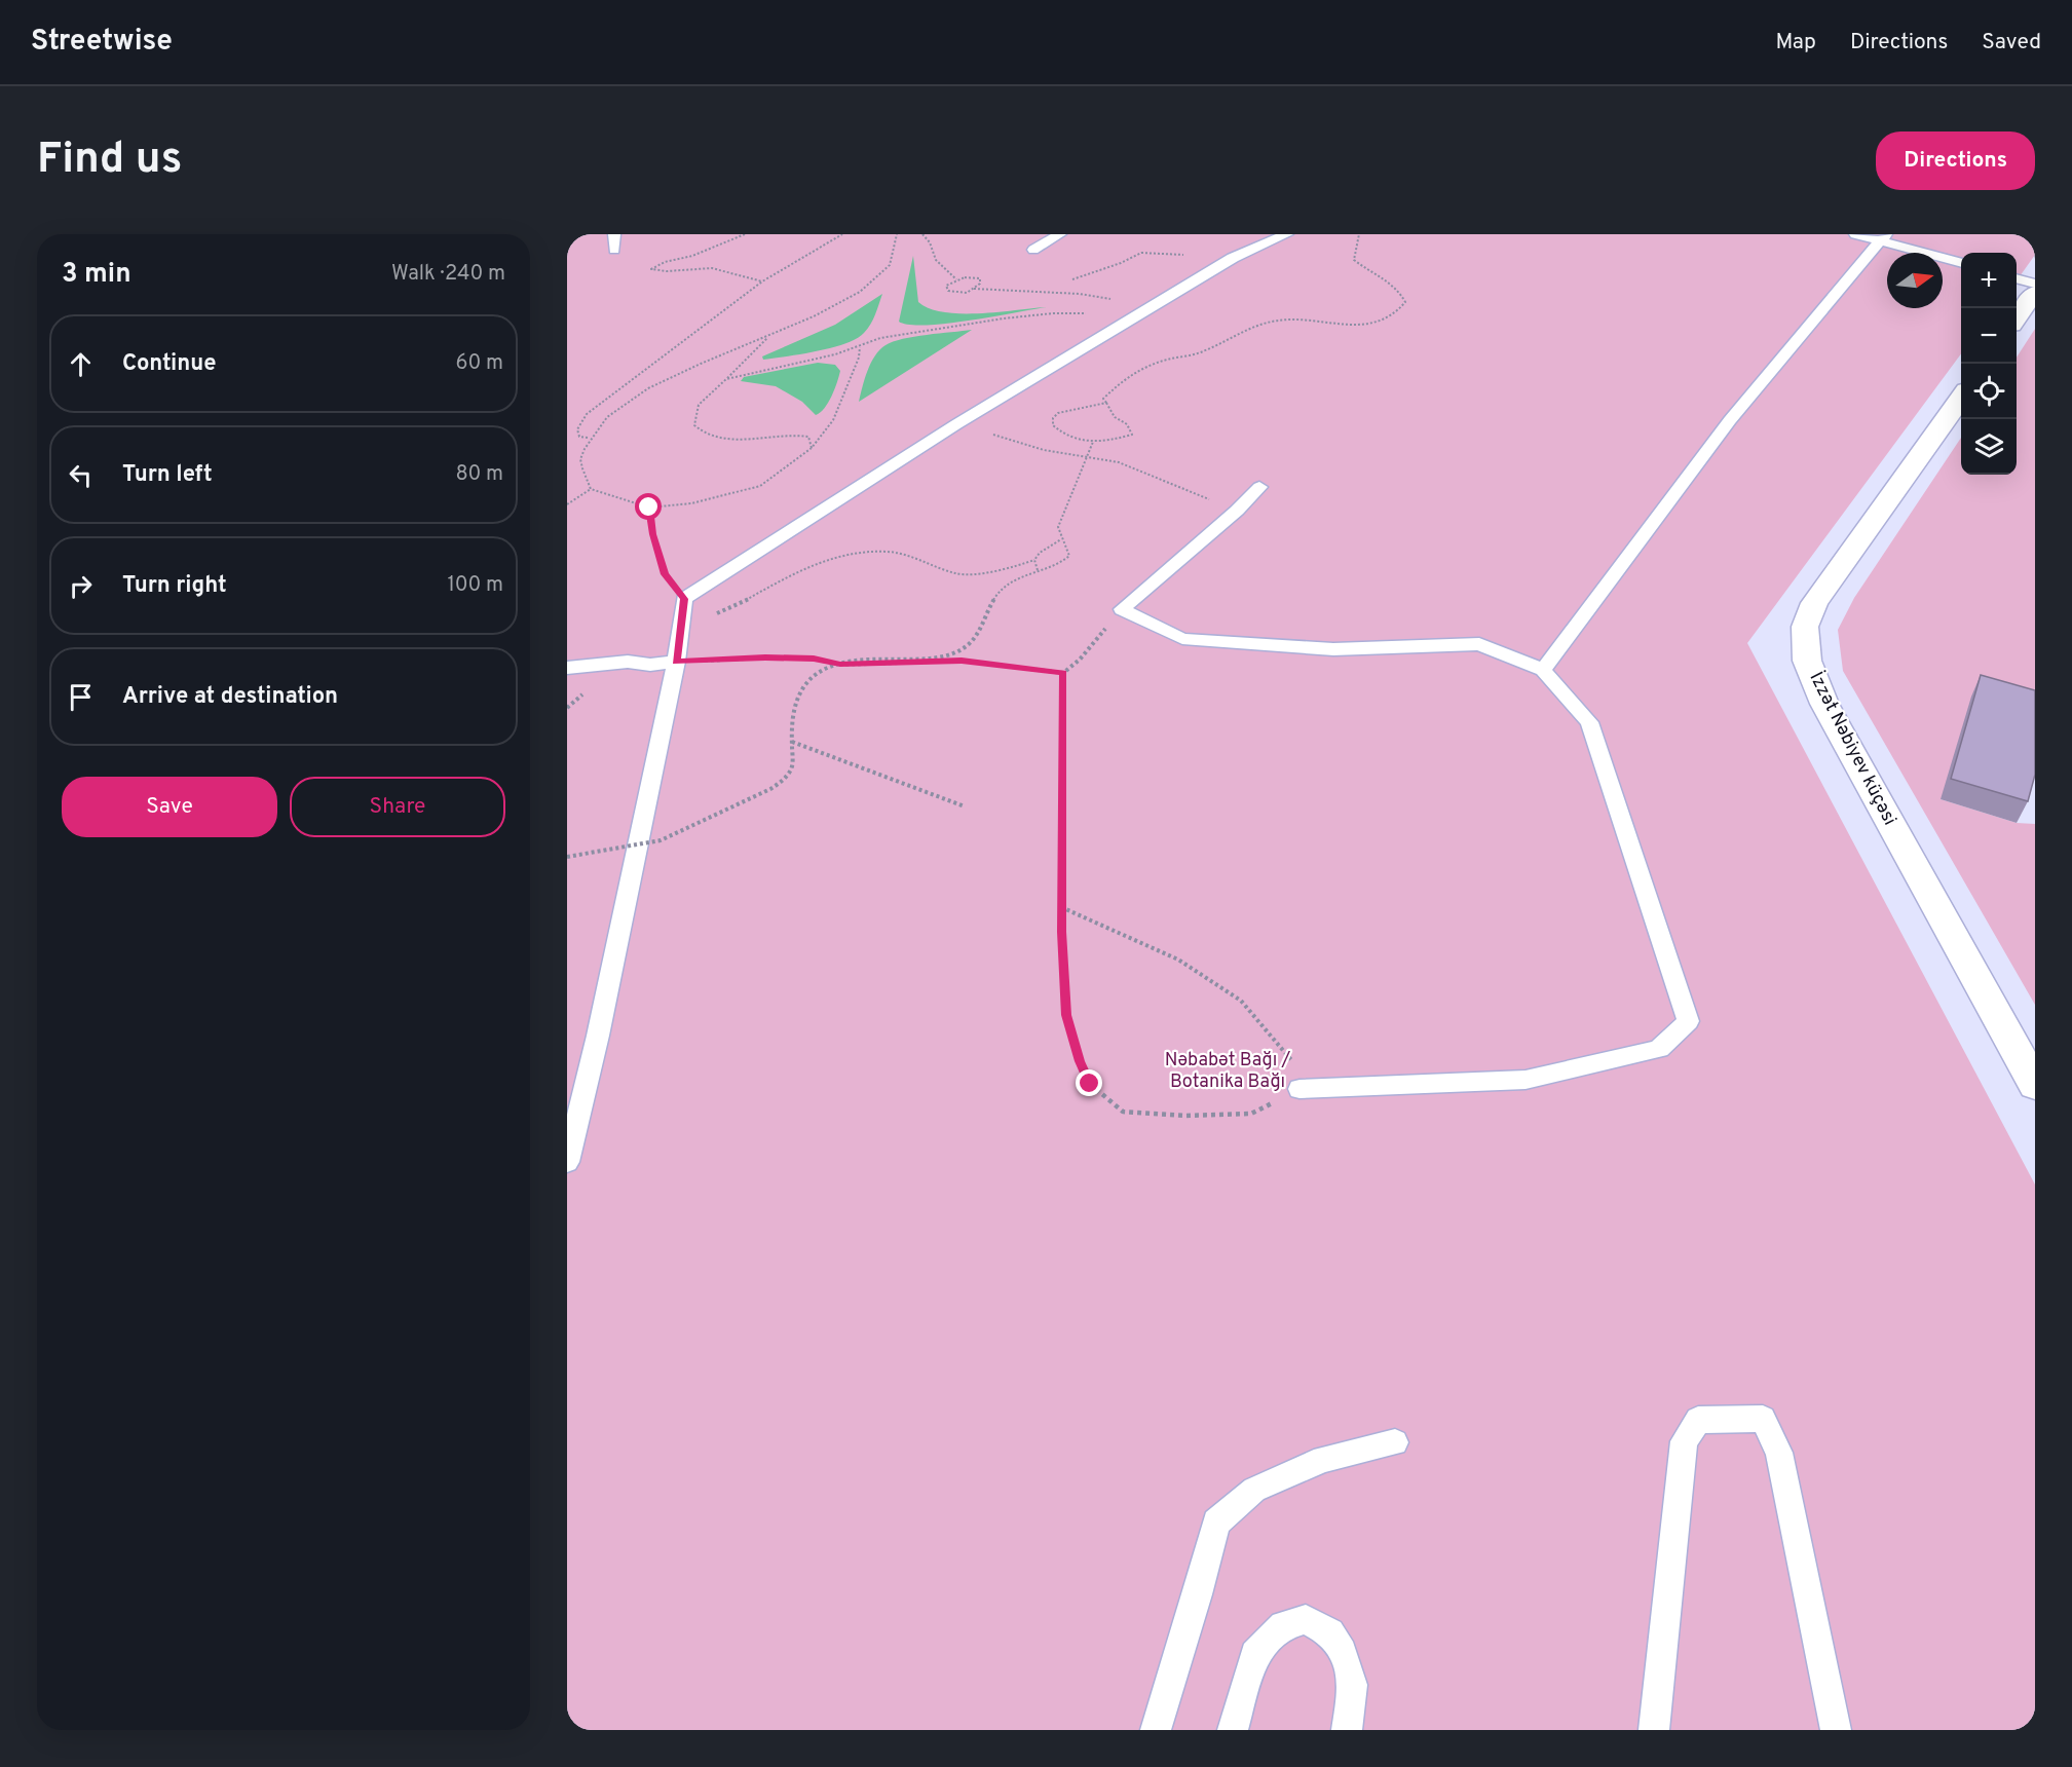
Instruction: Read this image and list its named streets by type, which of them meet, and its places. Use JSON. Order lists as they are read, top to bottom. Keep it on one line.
{"streets":{"main road":["İzzət Nəbiyev küçəsi"]},"parks":["Nəbabət Bağı / Botanika Bağı"],"north":"right","page":{"header":"Streetwise","nav":["Map","Directions","Saved"],"buttons":["Directions",["Save","Share"]],"title":"Find us","heading":["3 min","Walk · 240 m"],"map_buttons":["+","−"],"list":[["Continue","60 m"],["Turn left","80 m"],["Turn right","100 m"],"Arrive at destination"]}}
